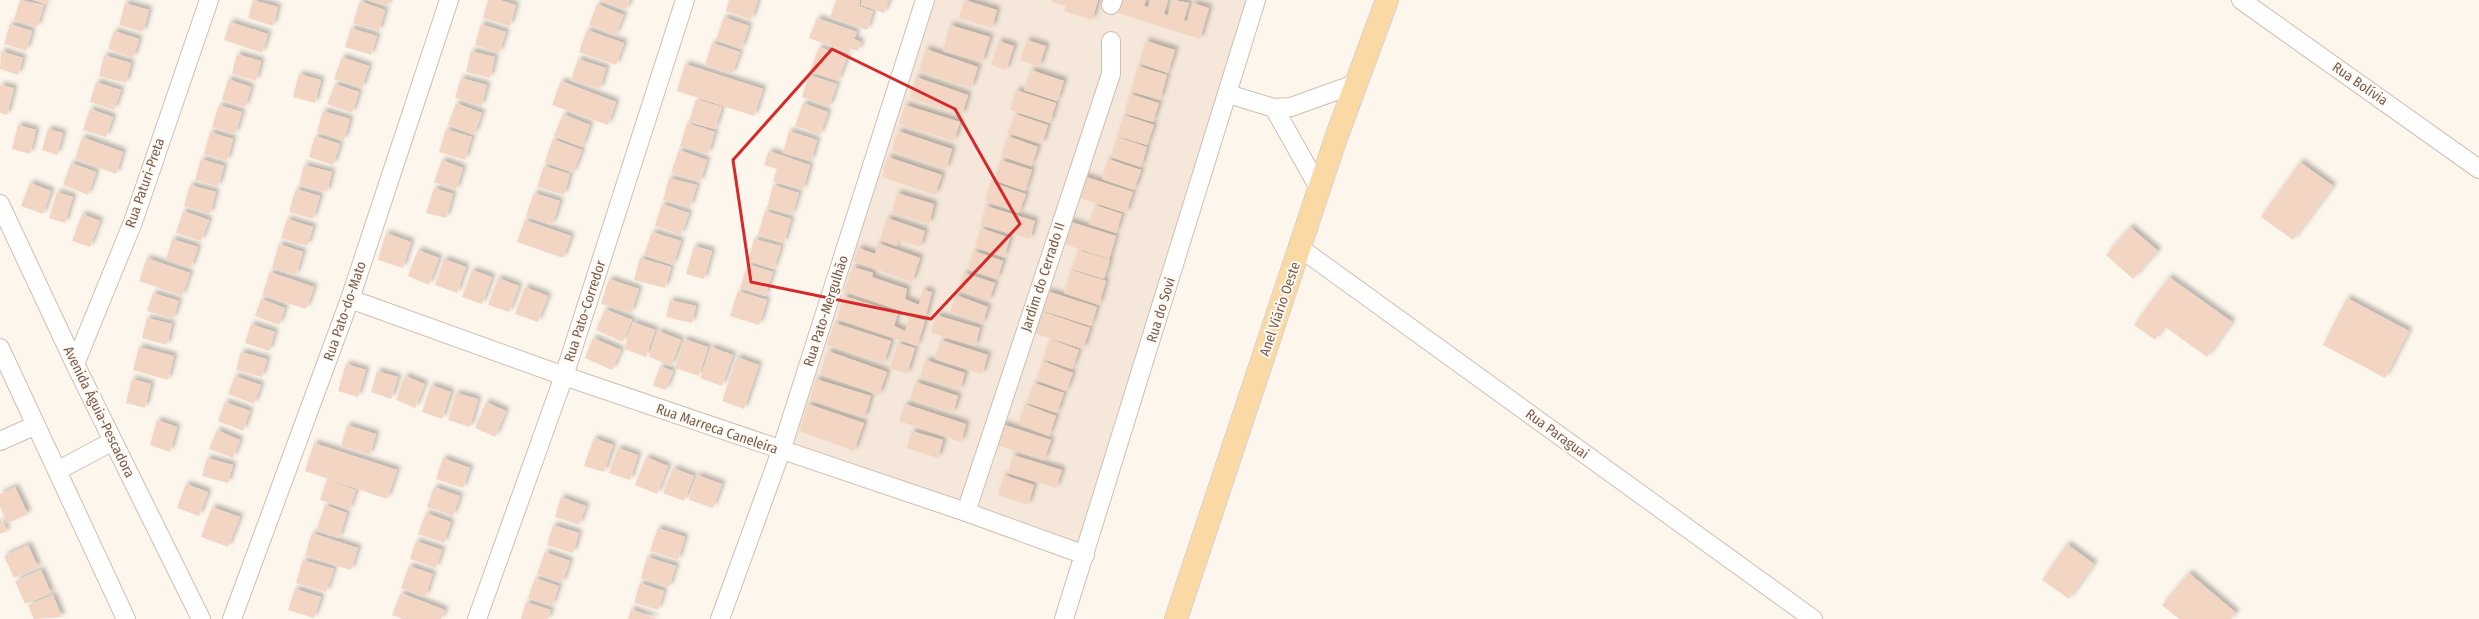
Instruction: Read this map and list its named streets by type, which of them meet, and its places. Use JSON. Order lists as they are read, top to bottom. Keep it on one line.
{"streets":{"main road":["Anel Viário Oeste"],"street":["Rua Bolívia","Rua Paturi-Preta","Jardim do Cerrado II","Rua do Sovi","Rua Pato-do-Mato","Rua Pato-Corredor","Rua Pato-Mergulhão","Avenida Águia-Pescadora","Rua Marreca Caneleira","Rua Paraguai"]},"crossings":[["Rua Paturi-Preta","Avenida Águia-Pescadora"],["Jardim do Cerrado II","Rua Marreca Caneleira"],["Anel Viário Oeste","Rua Paraguai"],["Rua do Sovi","Rua Marreca Caneleira"],["Rua Pato-do-Mato","Rua Marreca Caneleira"],["Rua Pato-Corredor","Rua Marreca Caneleira"],["Rua Pato-Mergulhão","Rua Marreca Caneleira"]]}
